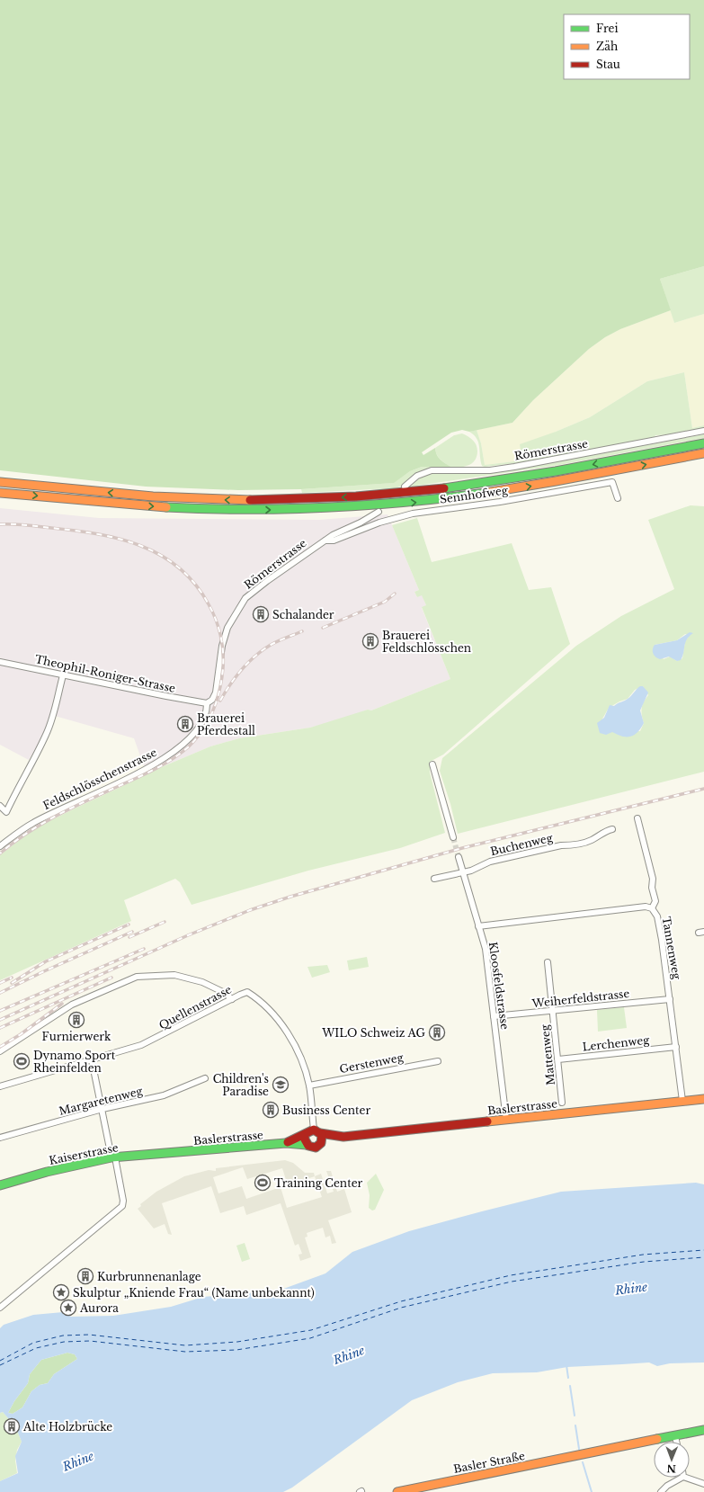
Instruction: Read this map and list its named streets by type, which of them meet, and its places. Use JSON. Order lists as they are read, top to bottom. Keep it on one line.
{"streets":{"main road":["Baslerstrasse","Kaiserstrasse","Basler Straße"],"street":["Römerstrasse","Sennhofweg","Theophil-Roniger-Strasse","Feldschlösschenstrasse","Buchenweg","Tannenweg","Kloosfeldstrasse","Weiherfeldstrasse","Quellenstrasse","Lerchenweg","Mattenweg","Gerstenweg","Margaretenweg"]},"crossings":[["Römerstrasse","Sennhofweg"],["Römerstrasse","Theophil-Roniger-Strasse"],["Römerstrasse","Feldschlösschenstrasse"],["Theophil-Roniger-Strasse","Feldschlösschenstrasse"],["Buchenweg","Kloosfeldstrasse"],["Tannenweg","Kloosfeldstrasse"],["Tannenweg","Weiherfeldstrasse"],["Tannenweg","Lerchenweg"],["Tannenweg","Baslerstrasse"],["Kloosfeldstrasse","Weiherfeldstrasse"],["Kloosfeldstrasse","Baslerstrasse"],["Weiherfeldstrasse","Mattenweg"],["Quellenstrasse","Gerstenweg"],["Quellenstrasse","Baslerstrasse"],["Lerchenweg","Mattenweg"],["Baslerstrasse","Kaiserstrasse"]],"water":["Rhine"],"places":{"building":["Schalander","Brauerei Feldschlösschen","Brauerei Pferdestall","Furnierwerk","WILO Schweiz AG","Business Center","Kurbrunnenanlage","Alte Holzbrücke"],"sports":["Dynamo Sport Rheinfelden","Training Center"],"school or university":["Children's Paradise"],"place":["Skulptur „Kniende Frau“ (Name unbekannt)","Aurora"]},"legend":["Frei","Zäh","Stau"],"north":"bottom"}
